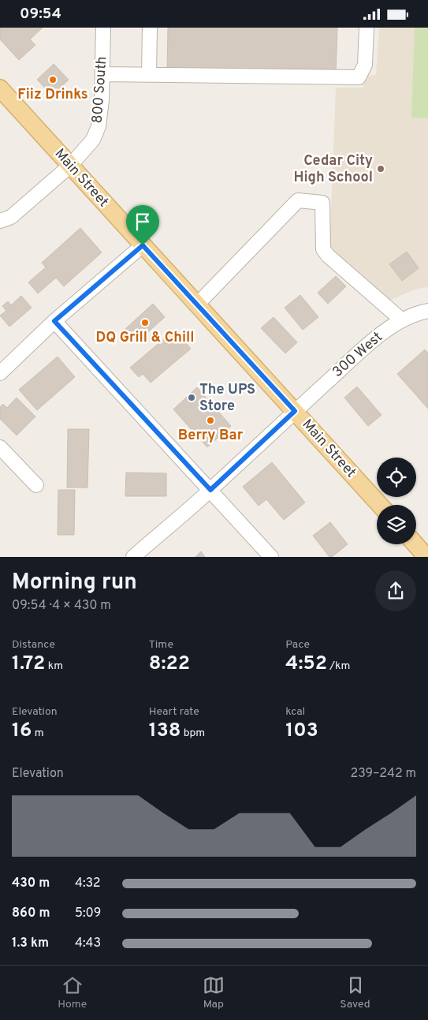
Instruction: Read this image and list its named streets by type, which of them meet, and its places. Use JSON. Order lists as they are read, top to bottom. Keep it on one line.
{"streets":{"main road":["Main Street"],"street":["800 South","300 West"]},"crossings":[["800 South","Main Street"],["Main Street","300 West"]],"places":["Fiiz Drinks","Cedar City High School","DQ Grill & Chill","The UPS Store","Berry Bar"],"page":{"status":"09:54","heading":["Morning run","09:54 · 4 × 430 m"],"stats":[["Distance","1.72 km"],["Time","8:22"],["Pace","4:52 /km"],["Elevation","16 m"],["Heart rate","138 bpm"],["kcal","103"]],"chart":["Elevation","239–242 m"],"list":[{"name":"430 m","note":"4:32"},{"name":"860 m","note":"5:09"},{"name":"1.3 km","note":"4:43"}],"tabs":["Home","Map","Saved"]}}
